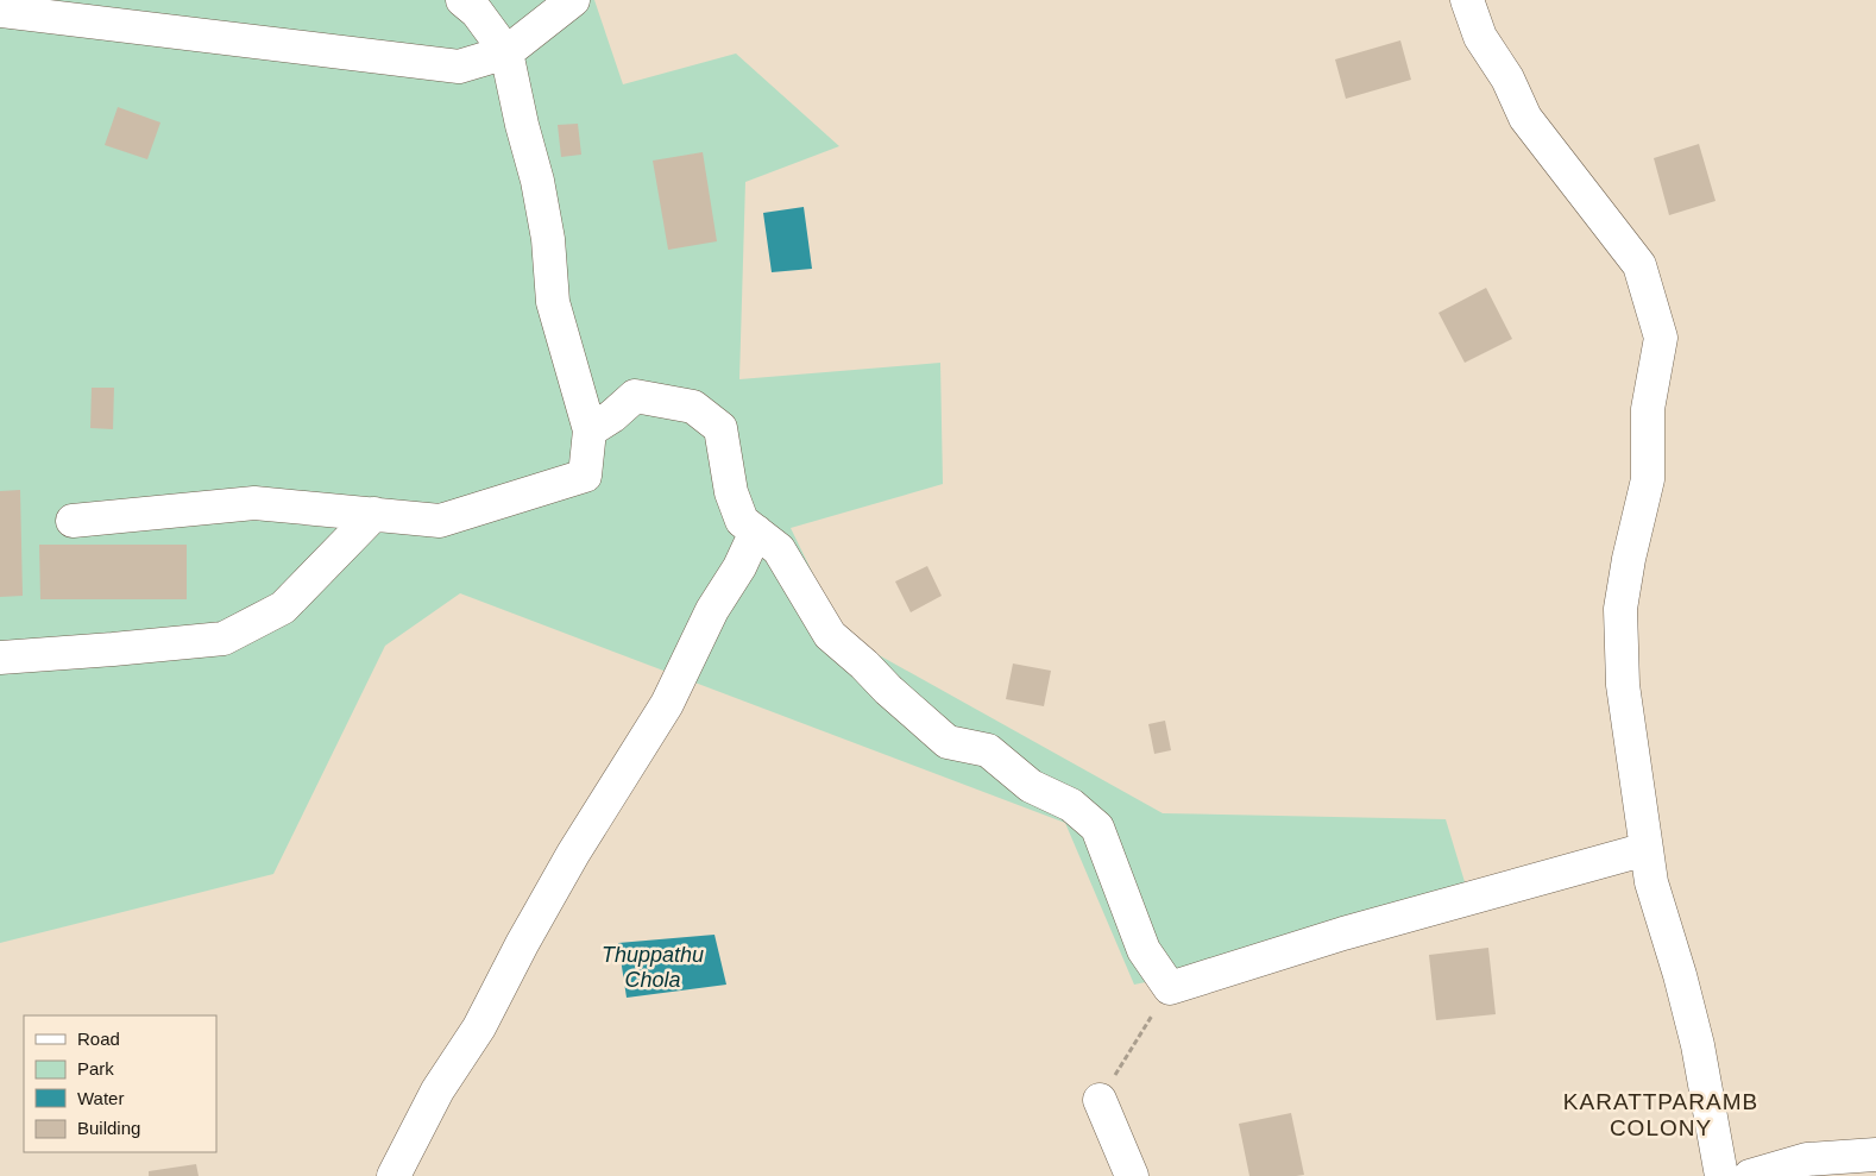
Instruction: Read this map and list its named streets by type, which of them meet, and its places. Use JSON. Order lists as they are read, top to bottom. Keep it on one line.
{"districts":["KARATTPARAMB COLONY"],"water":["Thuppathu Chola"],"legend":["Road","Park","Water","Building"]}
